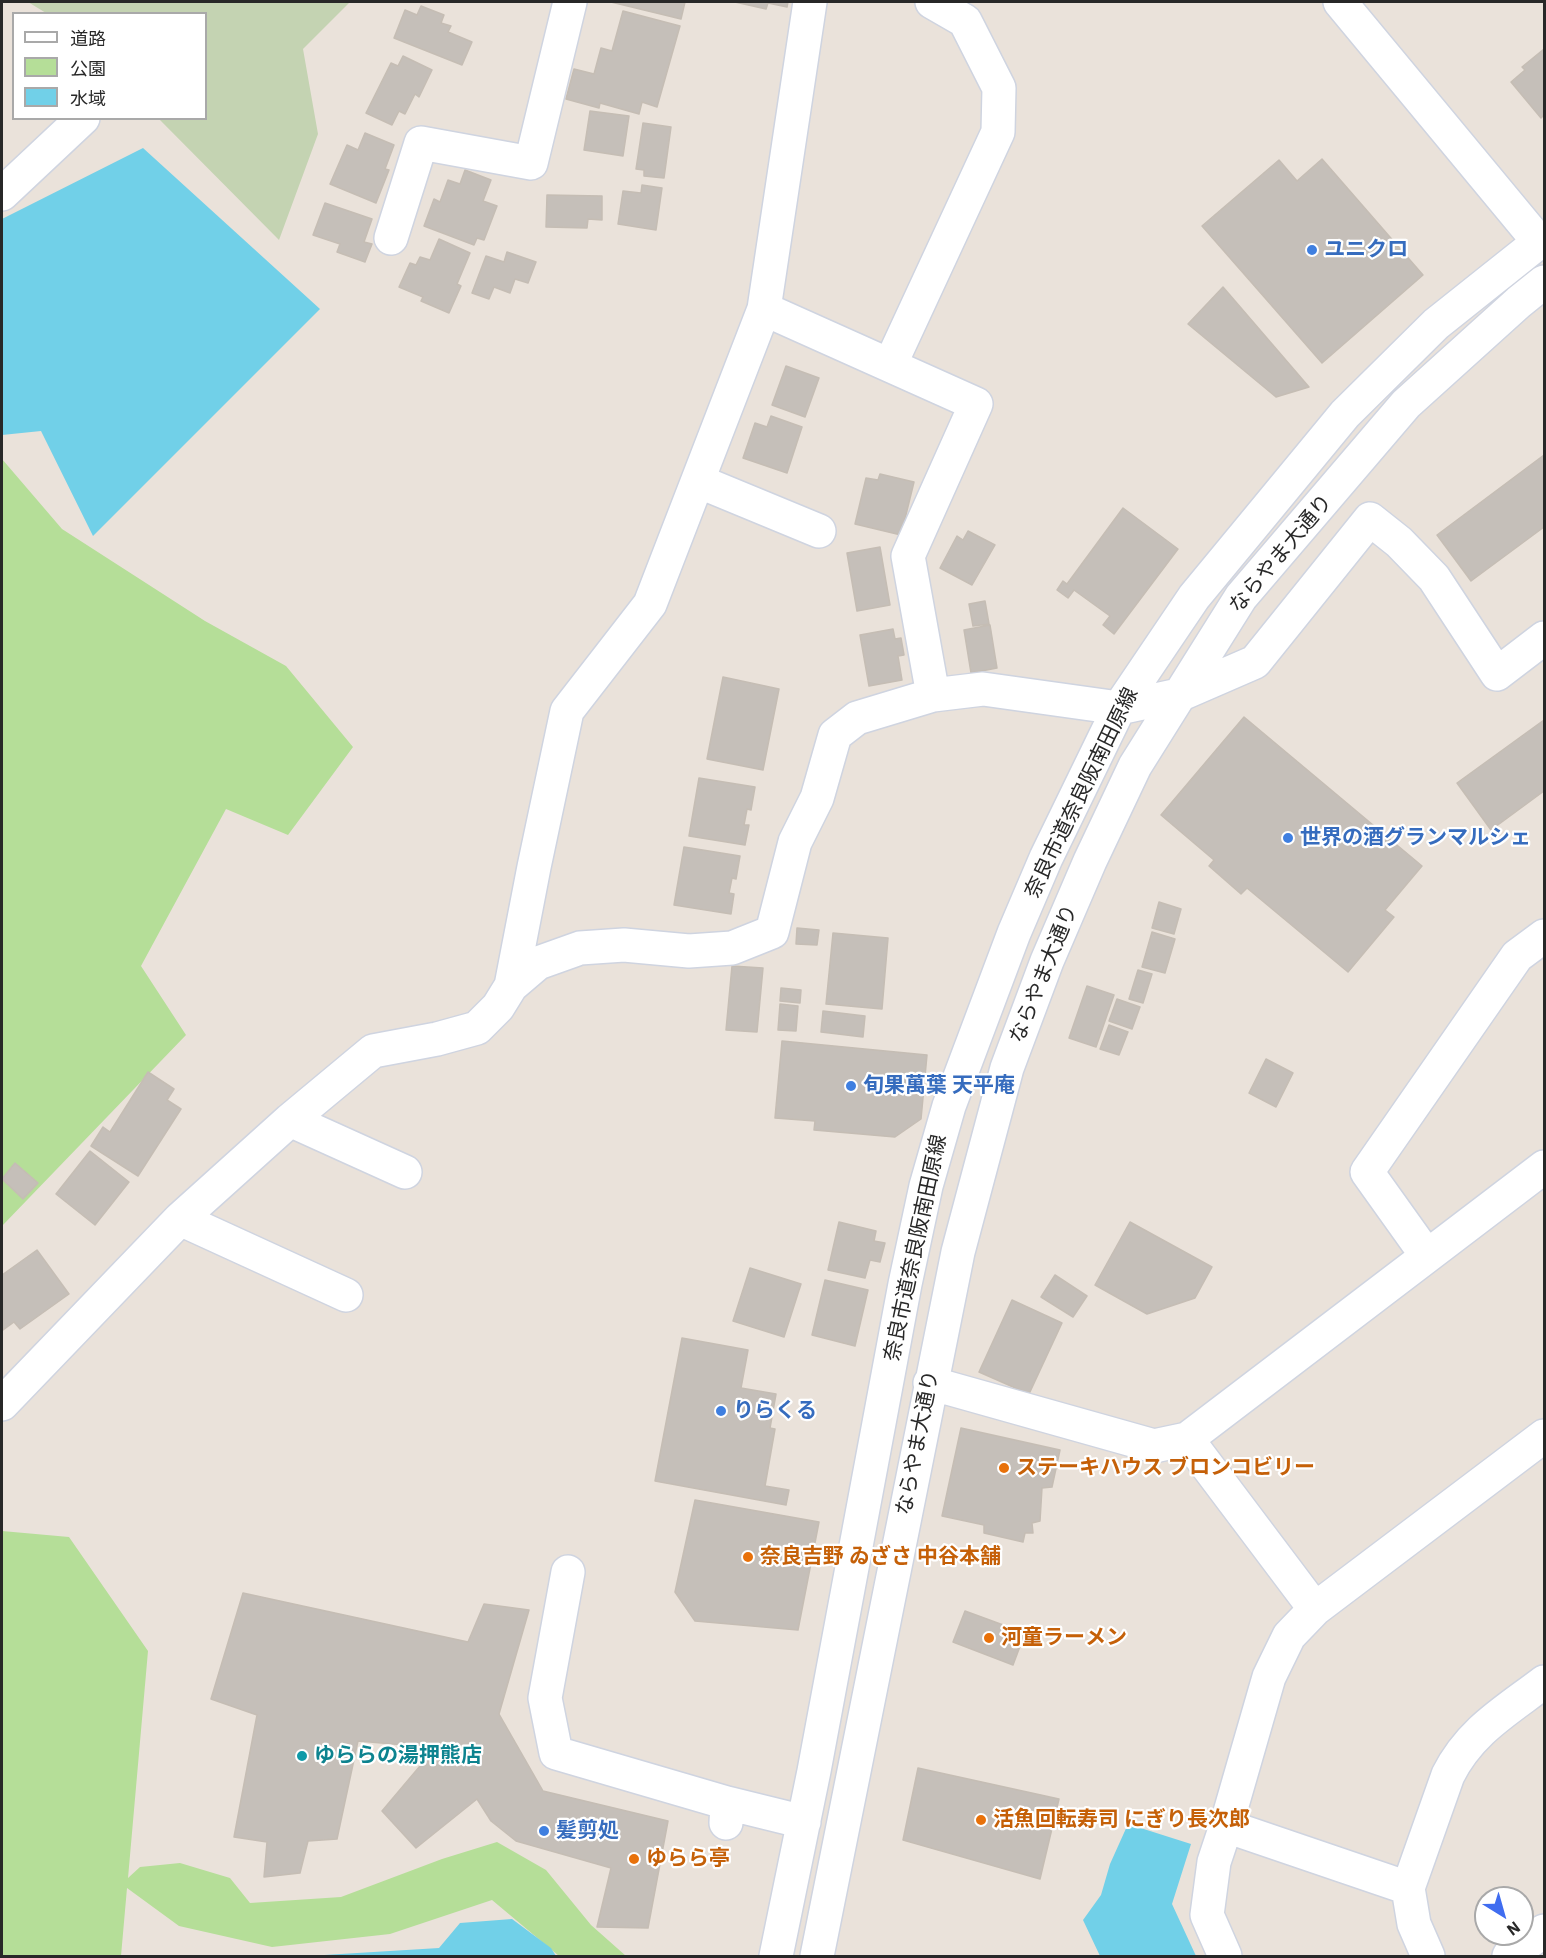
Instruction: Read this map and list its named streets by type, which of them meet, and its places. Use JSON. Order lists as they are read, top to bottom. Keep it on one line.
{"streets":{"street":["ならやま大通り","奈良市道奈良阪南田原線"]},"crossings":[["ならやま大通り","奈良市道奈良阪南田原線"]],"places":["ユニクロ","世界の酒グランマルシェ","旬果萬葉 天平庵","りらくる","ステーキハウス ブロンコビリー","奈良吉野 ゐざさ 中谷本舗","河童ラーメン","ゆららの湯押熊店","活魚回転寿司 にぎり長次郎","髪剪処","ゆらら亭"],"legend":["道路","公園","水域"],"north":"bottom right"}
